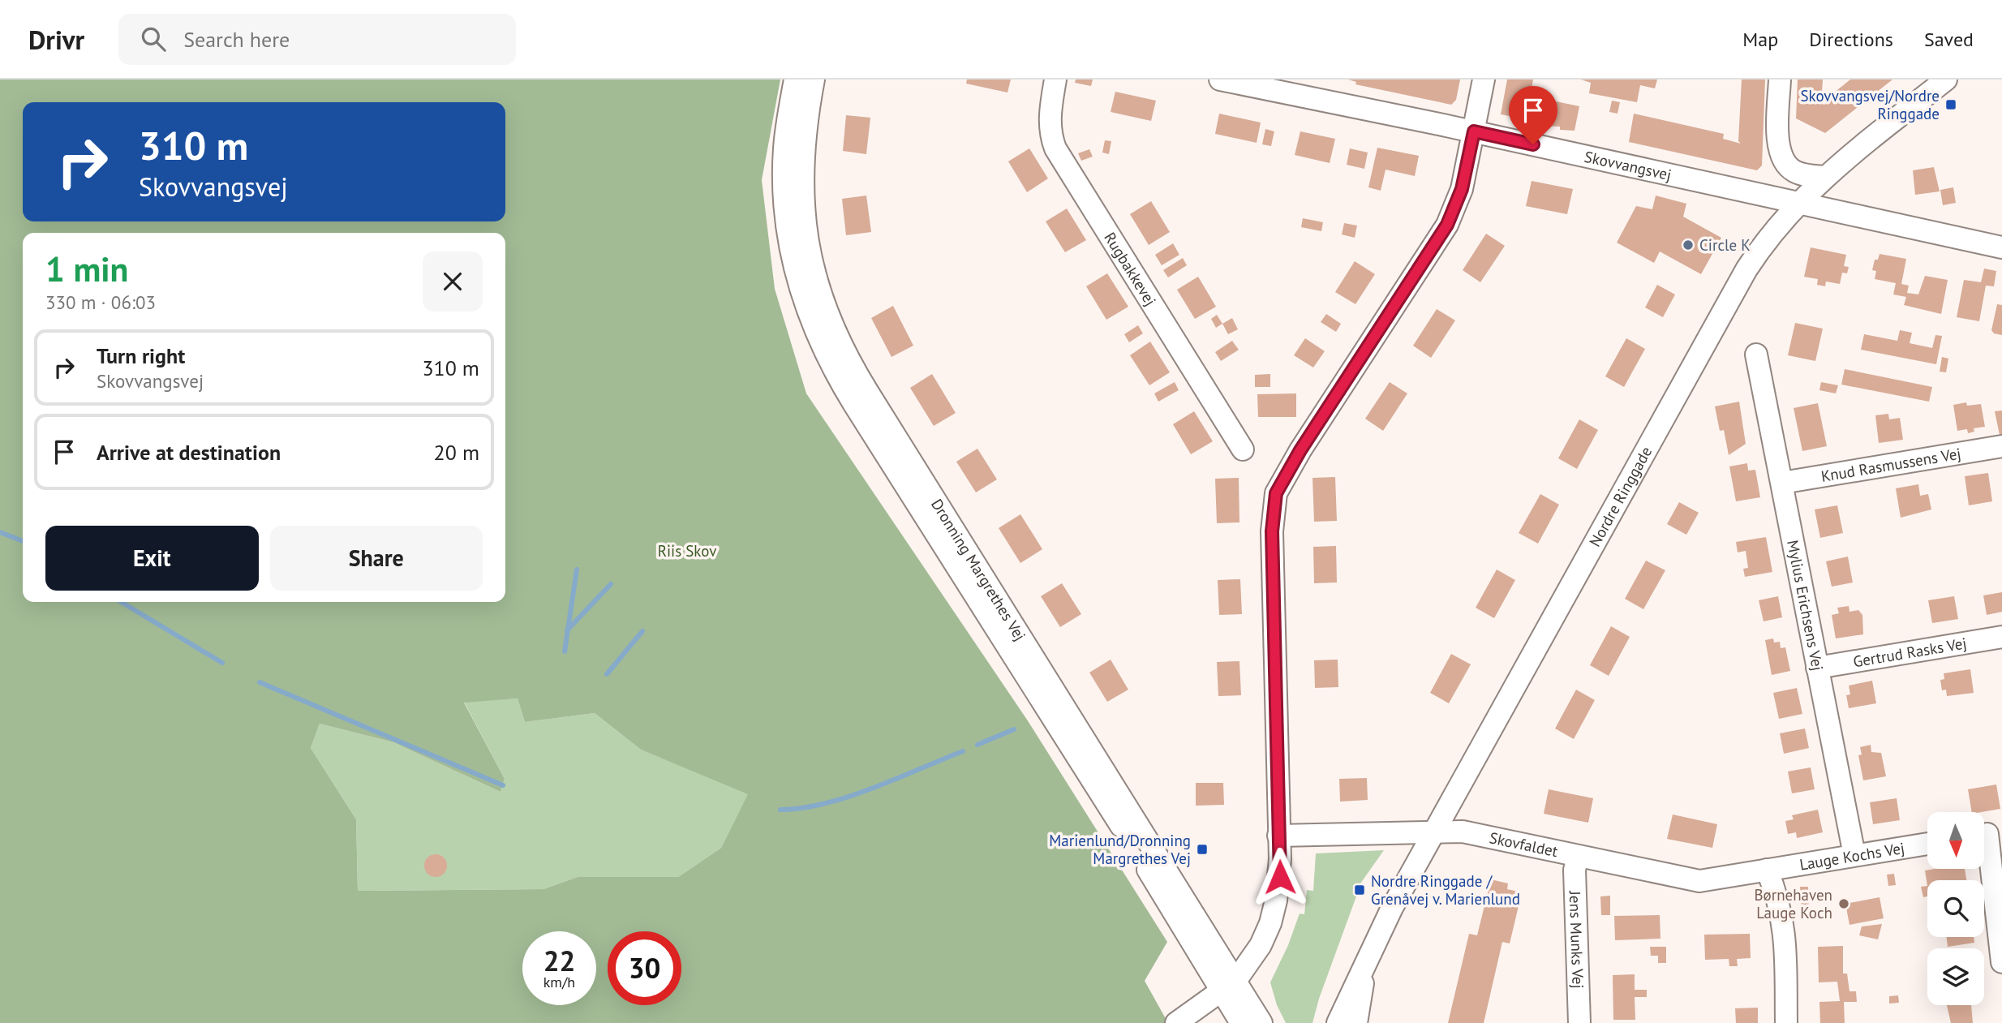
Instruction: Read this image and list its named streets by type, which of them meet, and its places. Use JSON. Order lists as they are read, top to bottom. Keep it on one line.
{"streets":{"street":["Skovvangsvej","Rugbakkevej","Knud Rasmussens Vej","Nordre Ringgade","Dronning Margrethes Vej","Mylius Erichsens Vej","Gertrud Rasks Vej","Skovfaldet","Lauge Kochs Vej","Jens Munks Vej"]},"crossings":[["Skovvangsvej","Nordre Ringgade"],["Knud Rasmussens Vej","Mylius Erichsens Vej"],["Nordre Ringgade","Skovfaldet"],["Mylius Erichsens Vej","Gertrud Rasks Vej"],["Mylius Erichsens Vej","Lauge Kochs Vej"],["Skovfaldet","Lauge Kochs Vej"],["Skovfaldet","Jens Munks Vej"]],"parks":["Riis Skov"],"places":{"transit":["Skovvangsvej/Nordre Ringgade","Marienlund/Dronning Margrethes Vej","Nordre Ringgade / Grenåvej v. Marienlund"],"other":["Circle K","Børnehaven Lauge Koch"]},"north":"bottom","page":{"header":"Drivr","search":"Search here","nav":["Map","Directions","Saved"],"turn":["310 m","Skovvangsvej"],"heading":["1 min","330 m · 06:03"],"list":[{"name":"Turn right","note":"Skovvangsvej","value":"310 m"},{"name":"Arrive at destination","value":"20 m"}],"buttons":["Exit","Share"],"speed":"22 km/h","limit":"30"}}
